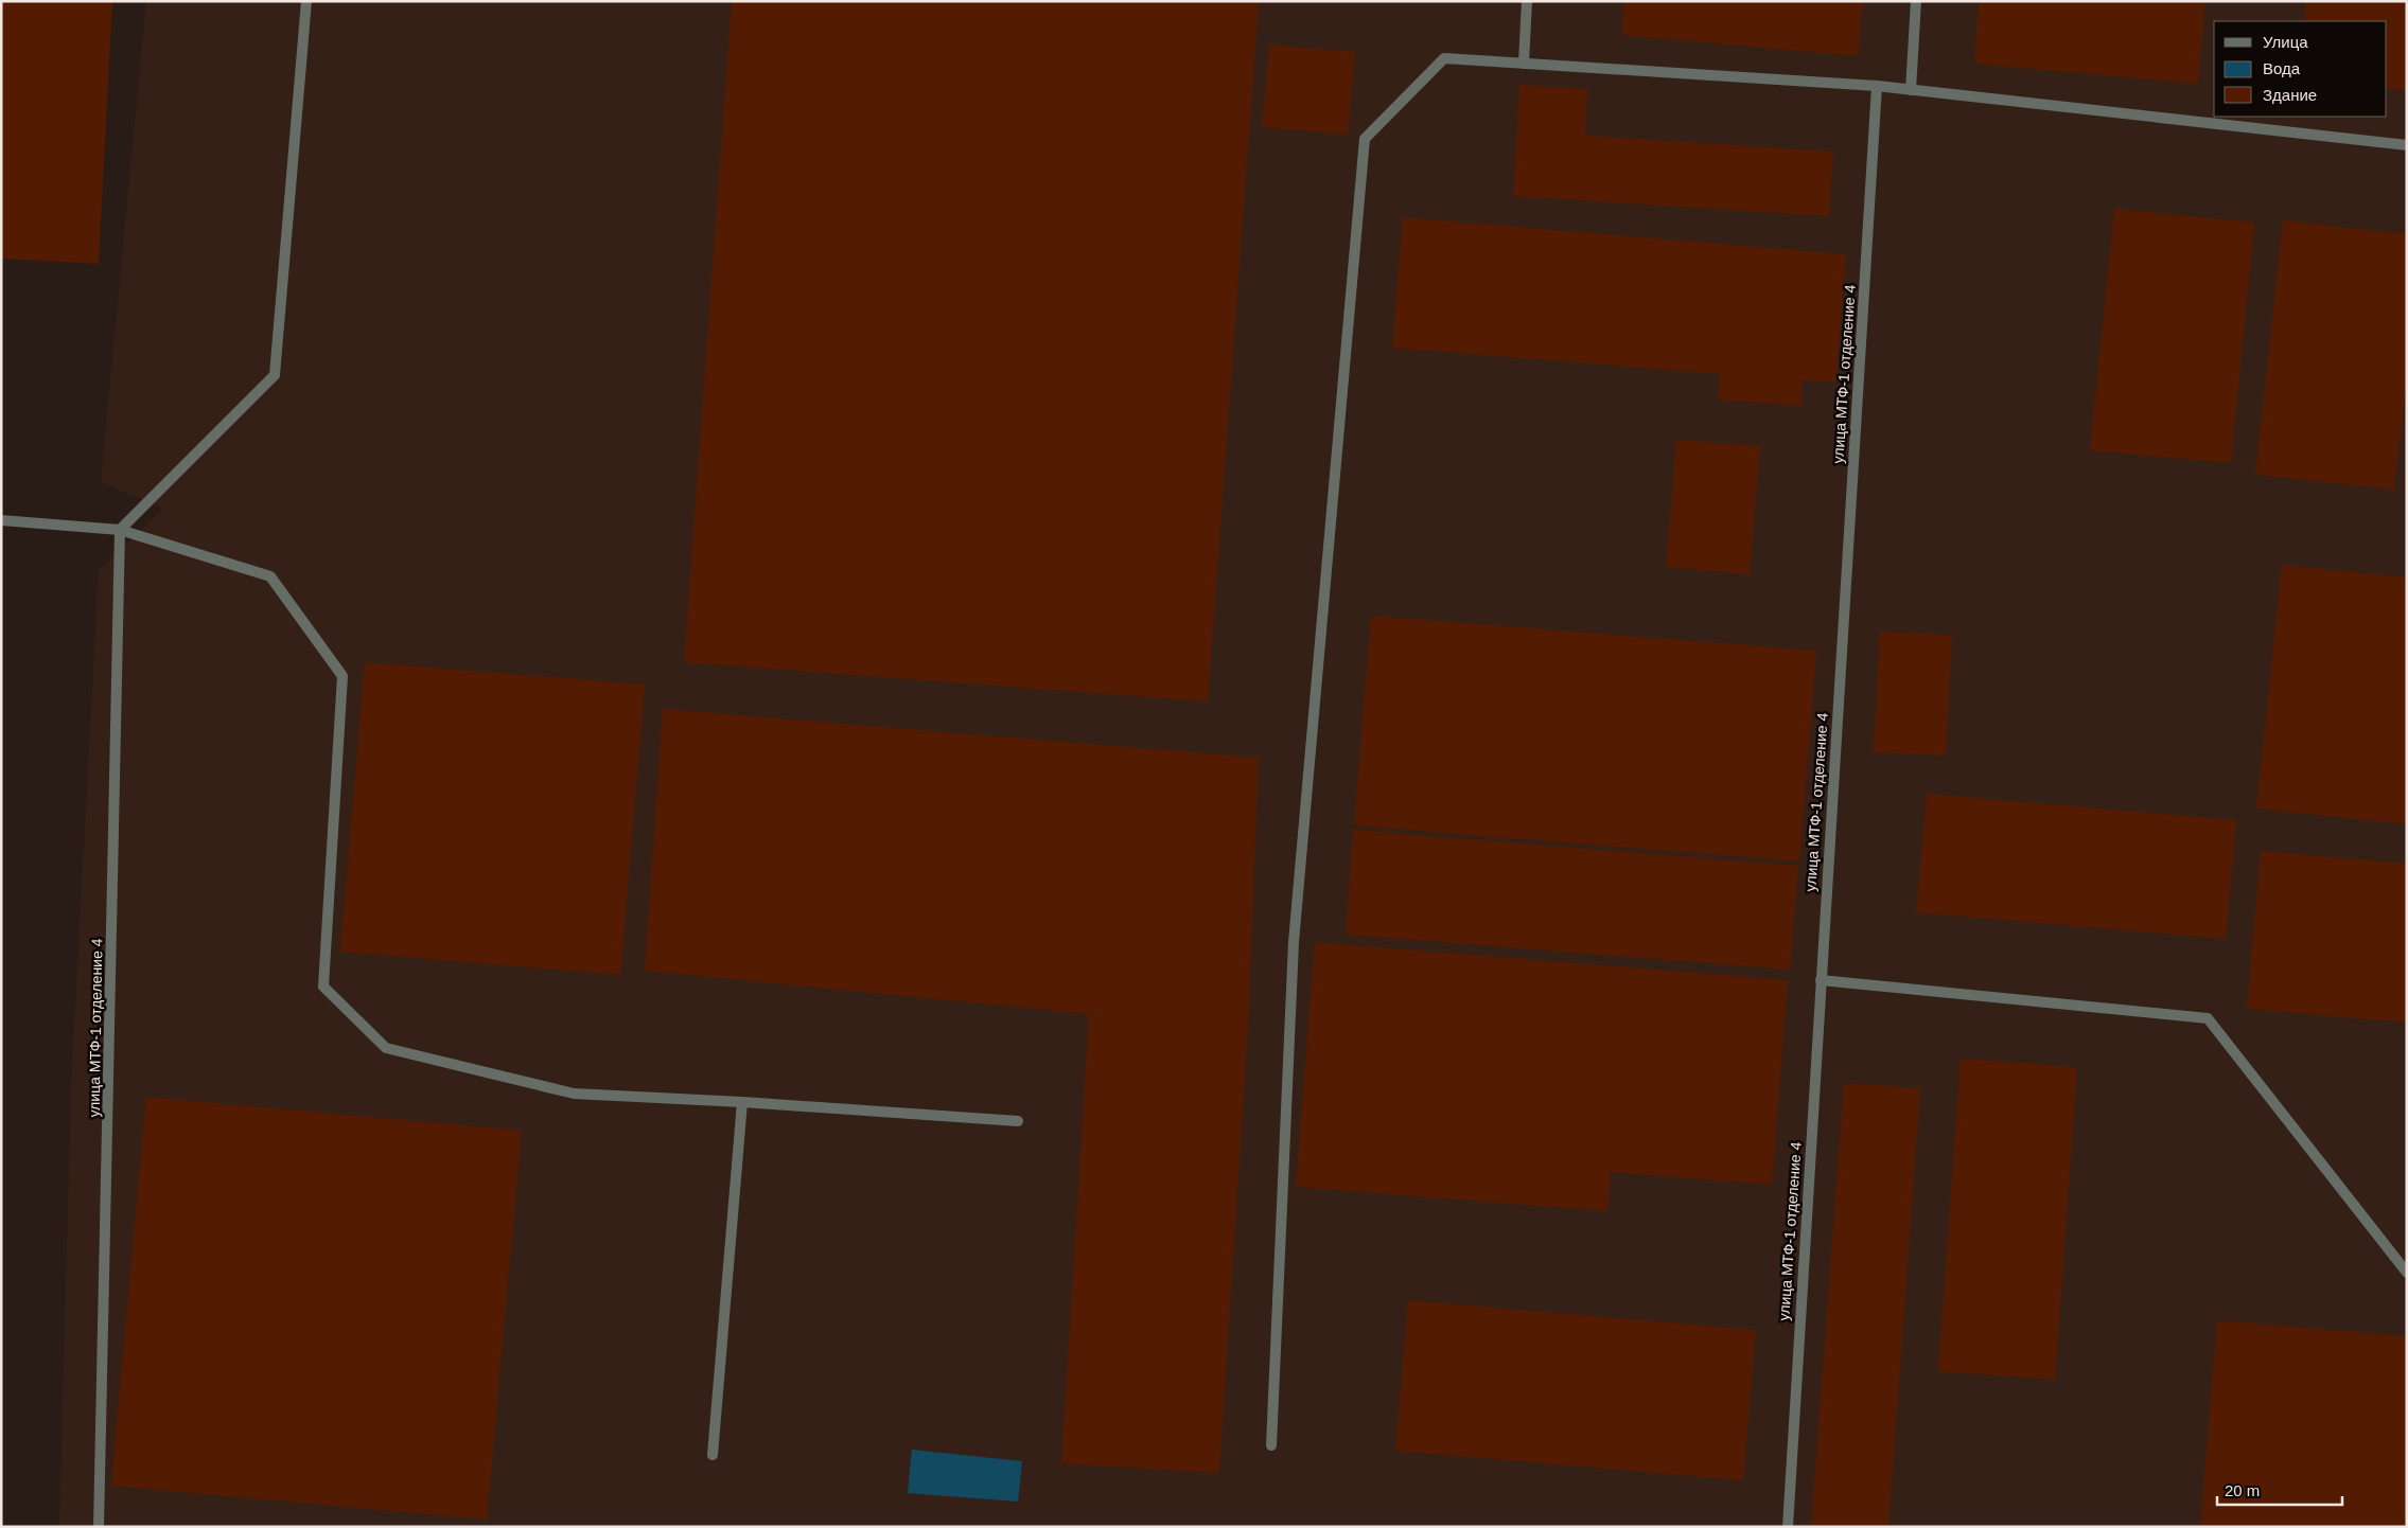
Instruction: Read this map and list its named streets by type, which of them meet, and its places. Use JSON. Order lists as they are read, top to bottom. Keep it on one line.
{"streets":{"street":["улица МТФ-1 отделение 4"]},"legend":["Улица","Вода","Здание"],"scale_bar":"20 m"}
